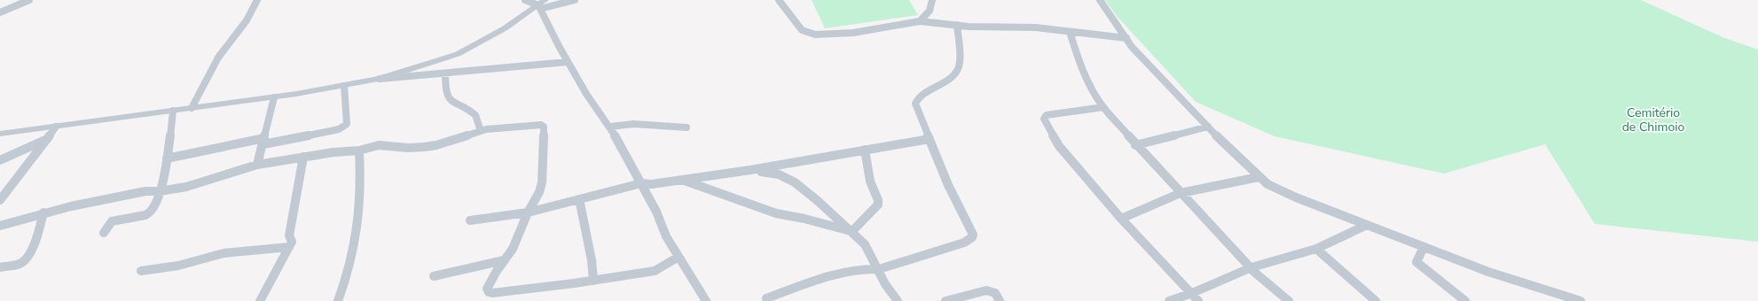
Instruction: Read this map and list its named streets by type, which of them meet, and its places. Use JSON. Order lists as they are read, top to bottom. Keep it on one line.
{"parks":["Cemitério de Chimoio"]}
